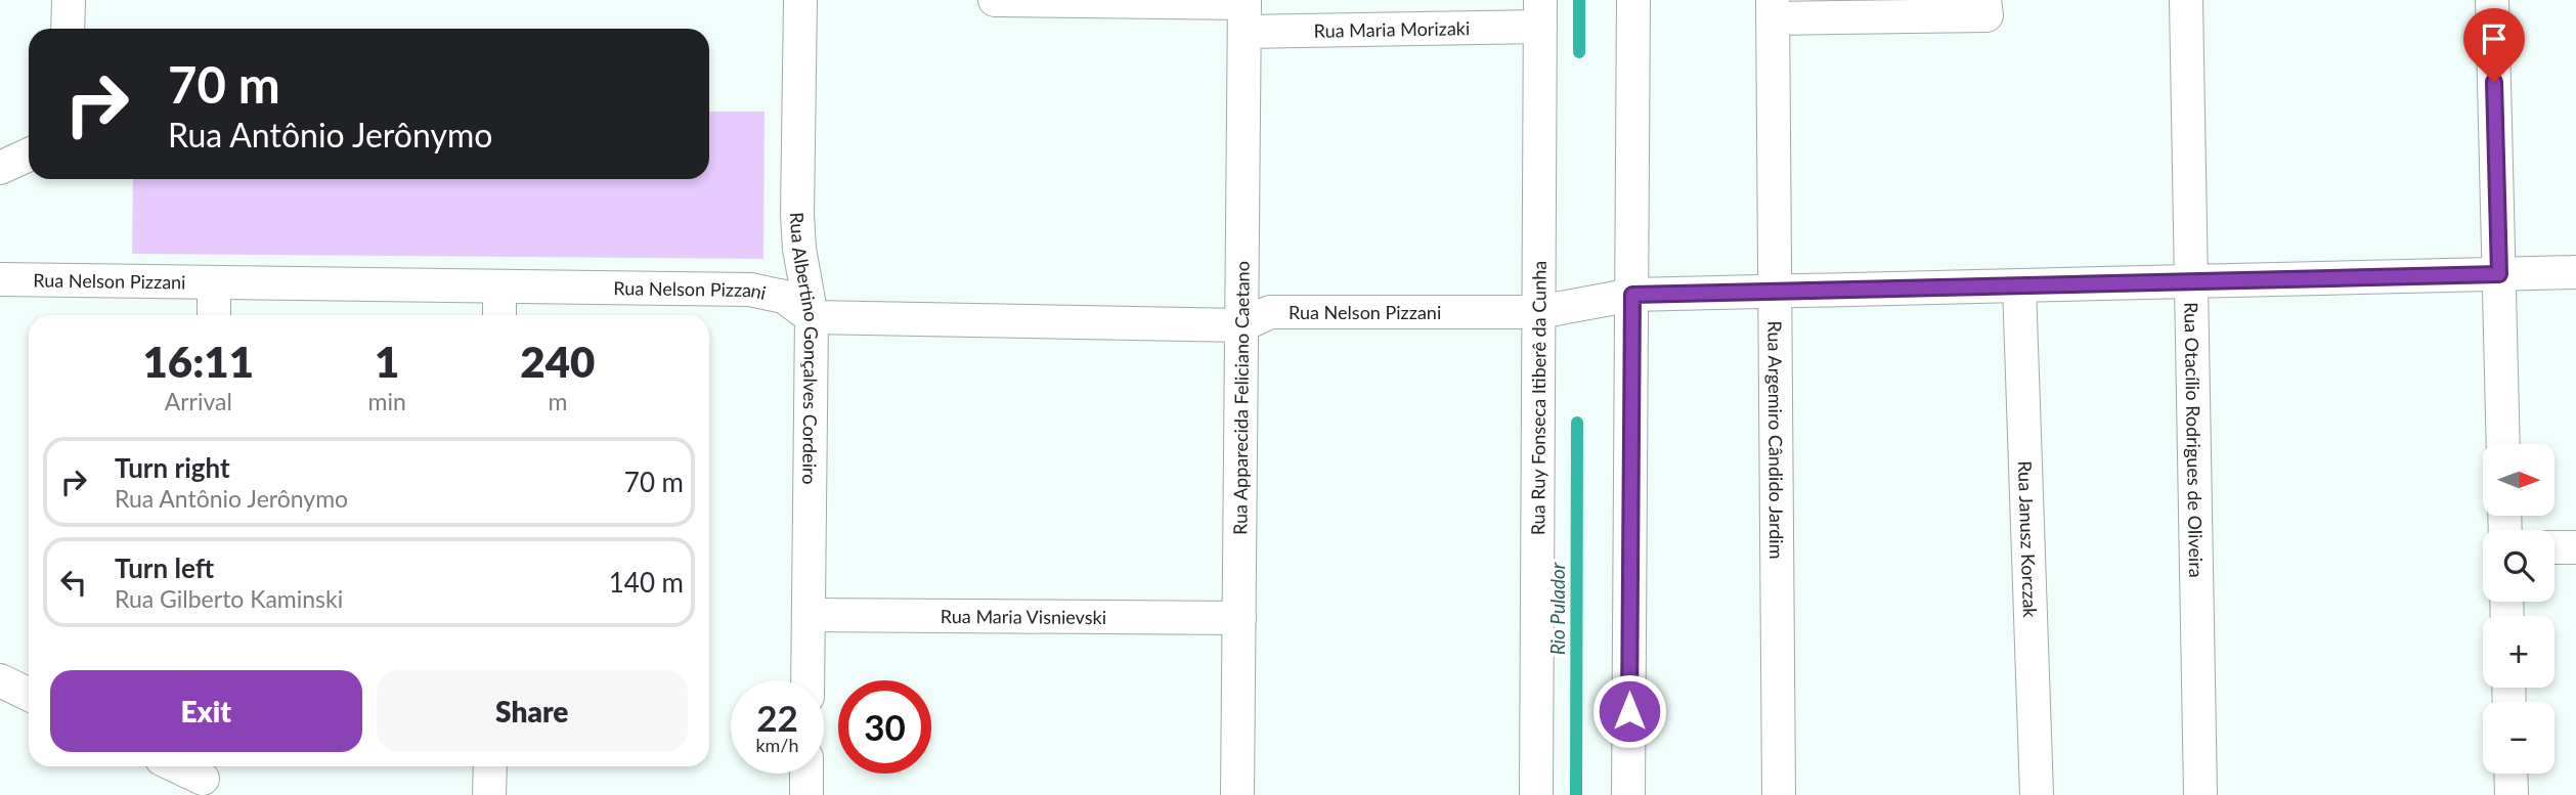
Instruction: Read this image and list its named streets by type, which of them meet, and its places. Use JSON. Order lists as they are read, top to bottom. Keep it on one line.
{"streets":{"street":["Rua Maria Morizaki","Rua Nelson Pizzani","Rua Albertino Gonçalves Cordeiro","Rua Apparecida Feliciano Caetano","Rua Ruy Fonseca Itiberê da Cunha","Rua Otacílio Rodrigues de Oliveira","Rua Argemiro Cândido Jardim","Rua Janusz Korczak","Rua Maria Visnievski"]},"crossings":[["Rua Maria Morizaki","Rua Apparecida Feliciano Caetano"],["Rua Maria Morizaki","Rua Ruy Fonseca Itiberê da Cunha"],["Rua Nelson Pizzani","Rua Albertino Gonçalves Cordeiro"],["Rua Nelson Pizzani","Rua Apparecida Feliciano Caetano"],["Rua Nelson Pizzani","Rua Ruy Fonseca Itiberê da Cunha"],["Rua Nelson Pizzani","Rua Otacílio Rodrigues de Oliveira"],["Rua Nelson Pizzani","Rua Argemiro Cândido Jardim"],["Rua Nelson Pizzani","Rua Janusz Korczak"],["Rua Albertino Gonçalves Cordeiro","Rua Maria Visnievski"],["Rua Apparecida Feliciano Caetano","Rua Maria Visnievski"]],"water":["Rio Pulador"],"north":"right","page":{"turn":["70 m","Rua Antônio Jerônymo"],"eta":["16:11","Arrival","1","min","240","m"],"list":[{"name":"Turn right","note":"Rua Antônio Jerônymo","value":"70 m"},{"name":"Turn left","note":"Rua Gilberto Kaminski","value":"140 m"}],"map_buttons":["+","−"],"buttons":["Exit","Share"],"speed":"22 km/h","limit":"30"}}
